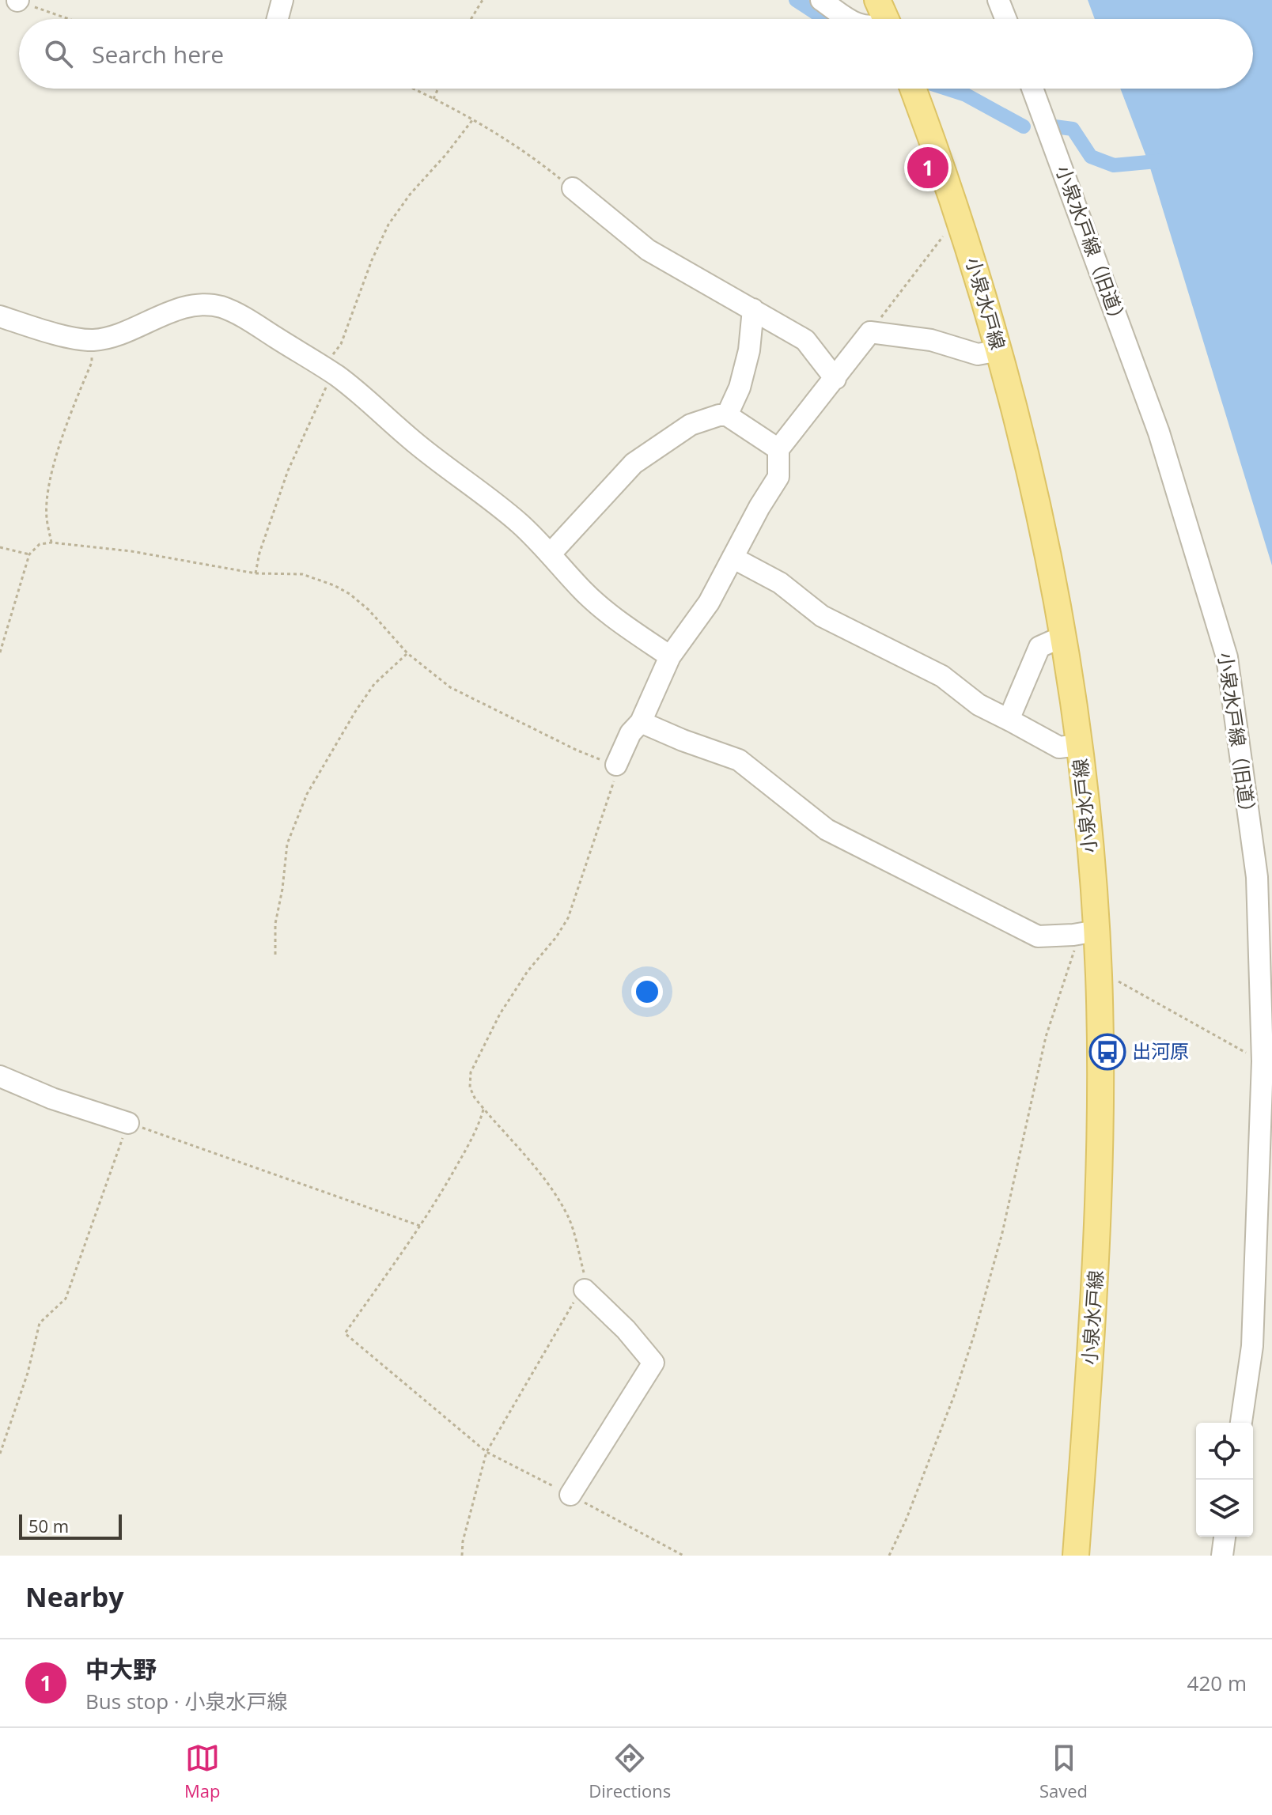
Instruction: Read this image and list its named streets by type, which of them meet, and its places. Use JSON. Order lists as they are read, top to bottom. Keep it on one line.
{"streets":{"main road":["小泉水戸線"],"street":["小泉水戸線（旧道）"]},"places":{"bus stop":["出河原"]},"scale_bar":"50 m","page":{"search":"Search here","pins":"1","scale":"50 m","heading":"Nearby","list":[{"mark":"1","name":"中大野","note":"Bus stop · 小泉水戸線","value":"420 m"}],"nav":["Map","Directions","Saved"]}}
